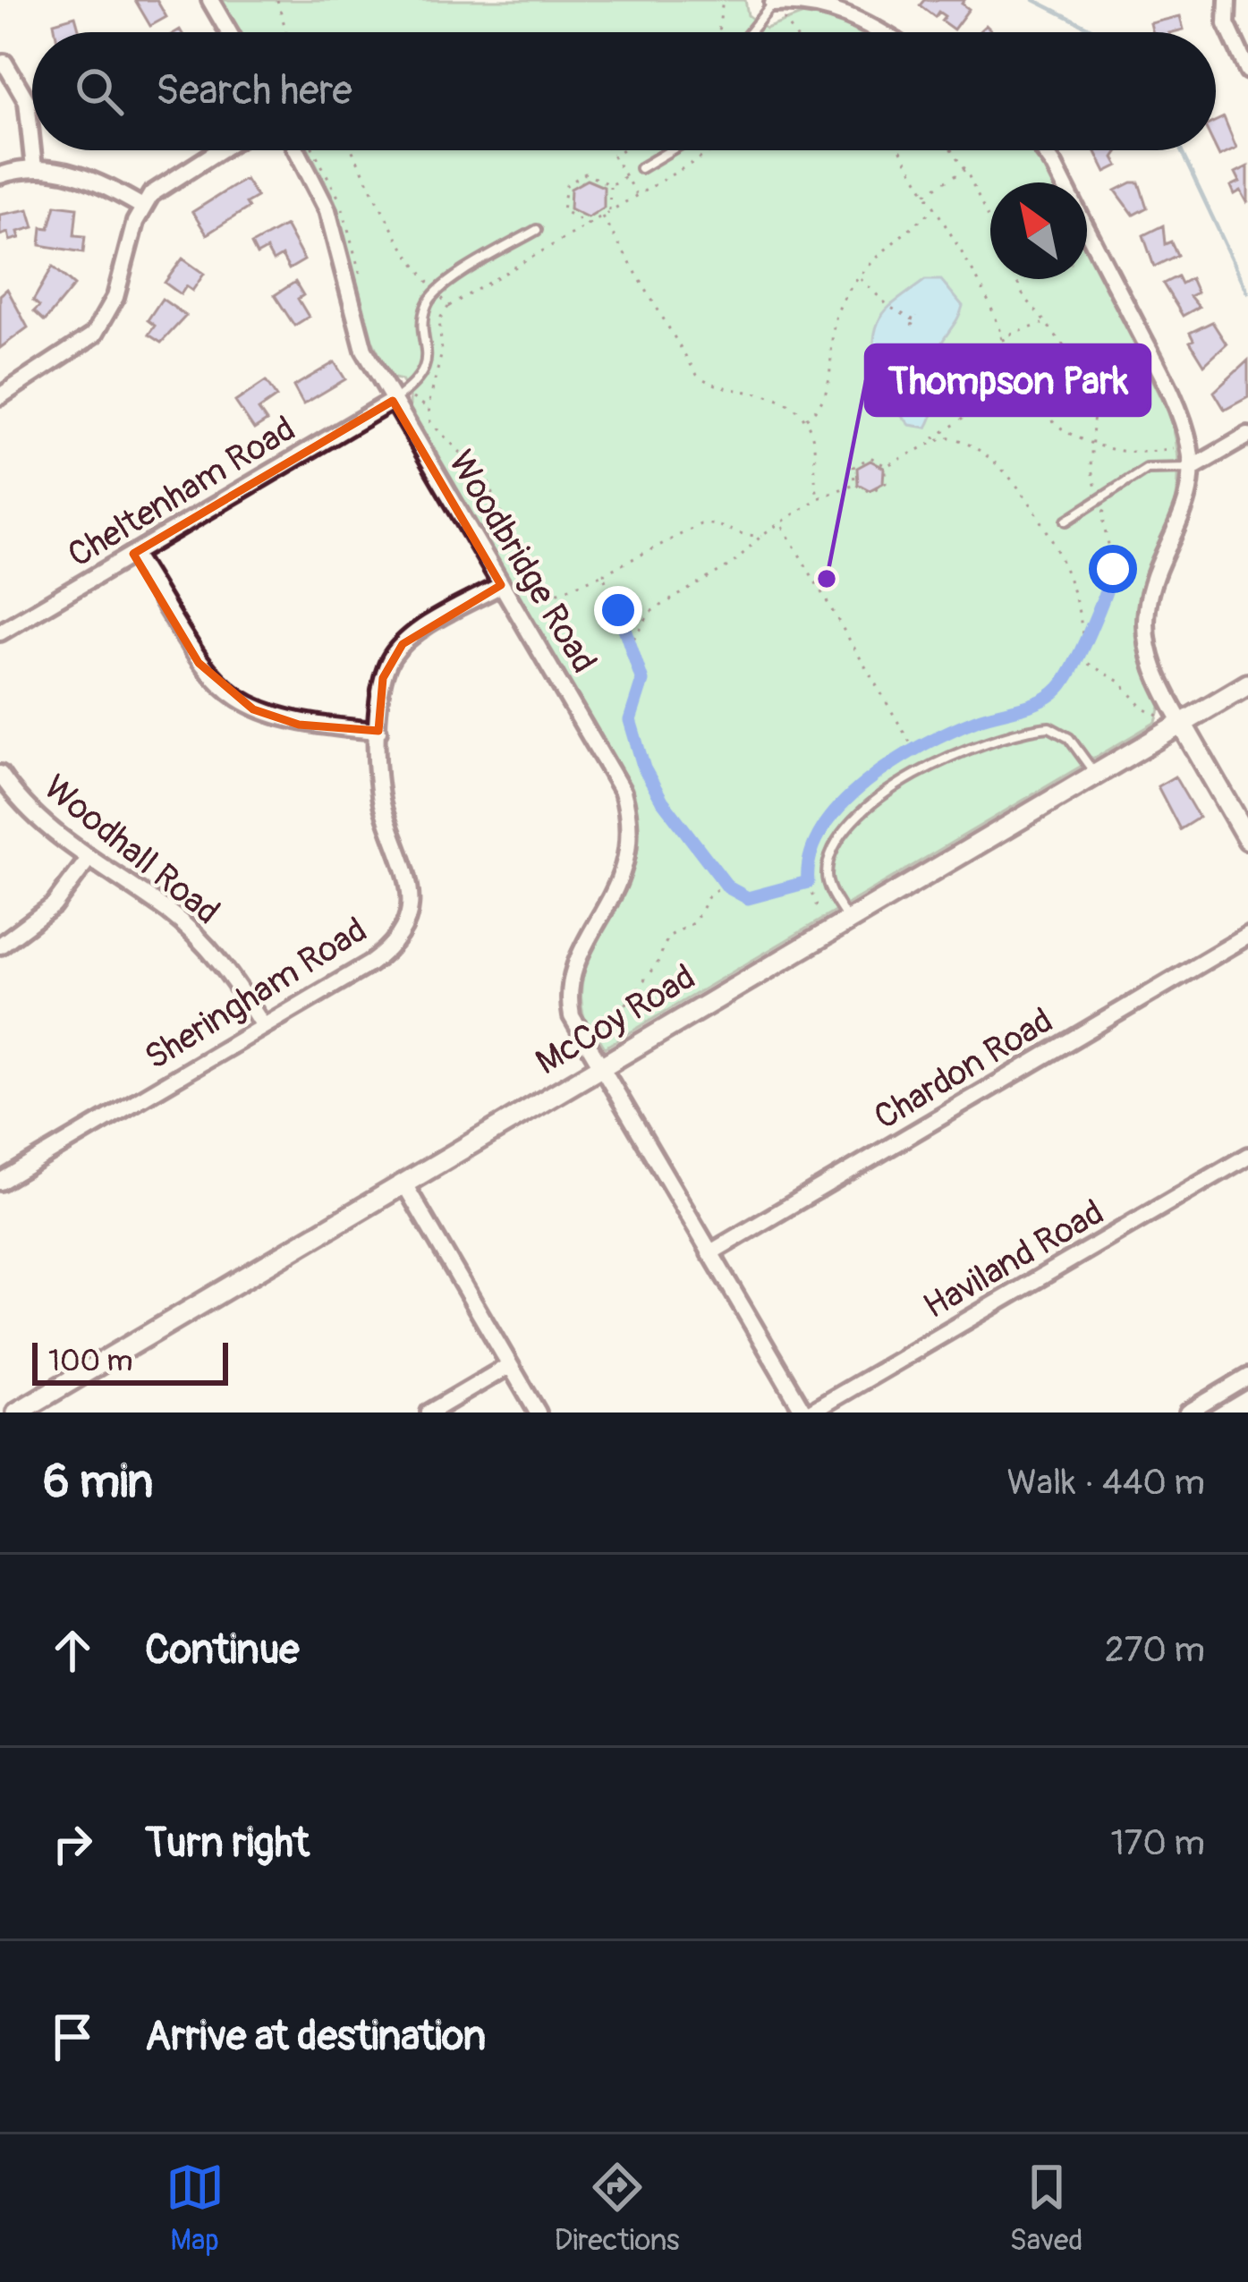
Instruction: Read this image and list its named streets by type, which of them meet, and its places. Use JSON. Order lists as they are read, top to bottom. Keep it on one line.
{"streets":{"main road":["McCoy Road"],"street":["Cheltenham Road","Woodbridge Road","Woodhall Road","Sheringham Road","Chardon Road","Haviland Road"]},"crossings":[["Cheltenham Road","Woodbridge Road"],["Woodbridge Road","Sheringham Road"],["Woodbridge Road","McCoy Road"],["Woodbridge Road","Chardon Road"],["Woodbridge Road","Haviland Road"],["Woodhall Road","Sheringham Road"]],"places":["Thompson Park"],"scale_bar":"100 m","north":"top left","page":{"search":"Search here","scale":"100 m","heading":["6 min","Walk · 440 m"],"list":[["Continue","270 m"],["Turn right","170 m"],"Arrive at destination"],"nav":["Map","Directions","Saved"]}}
